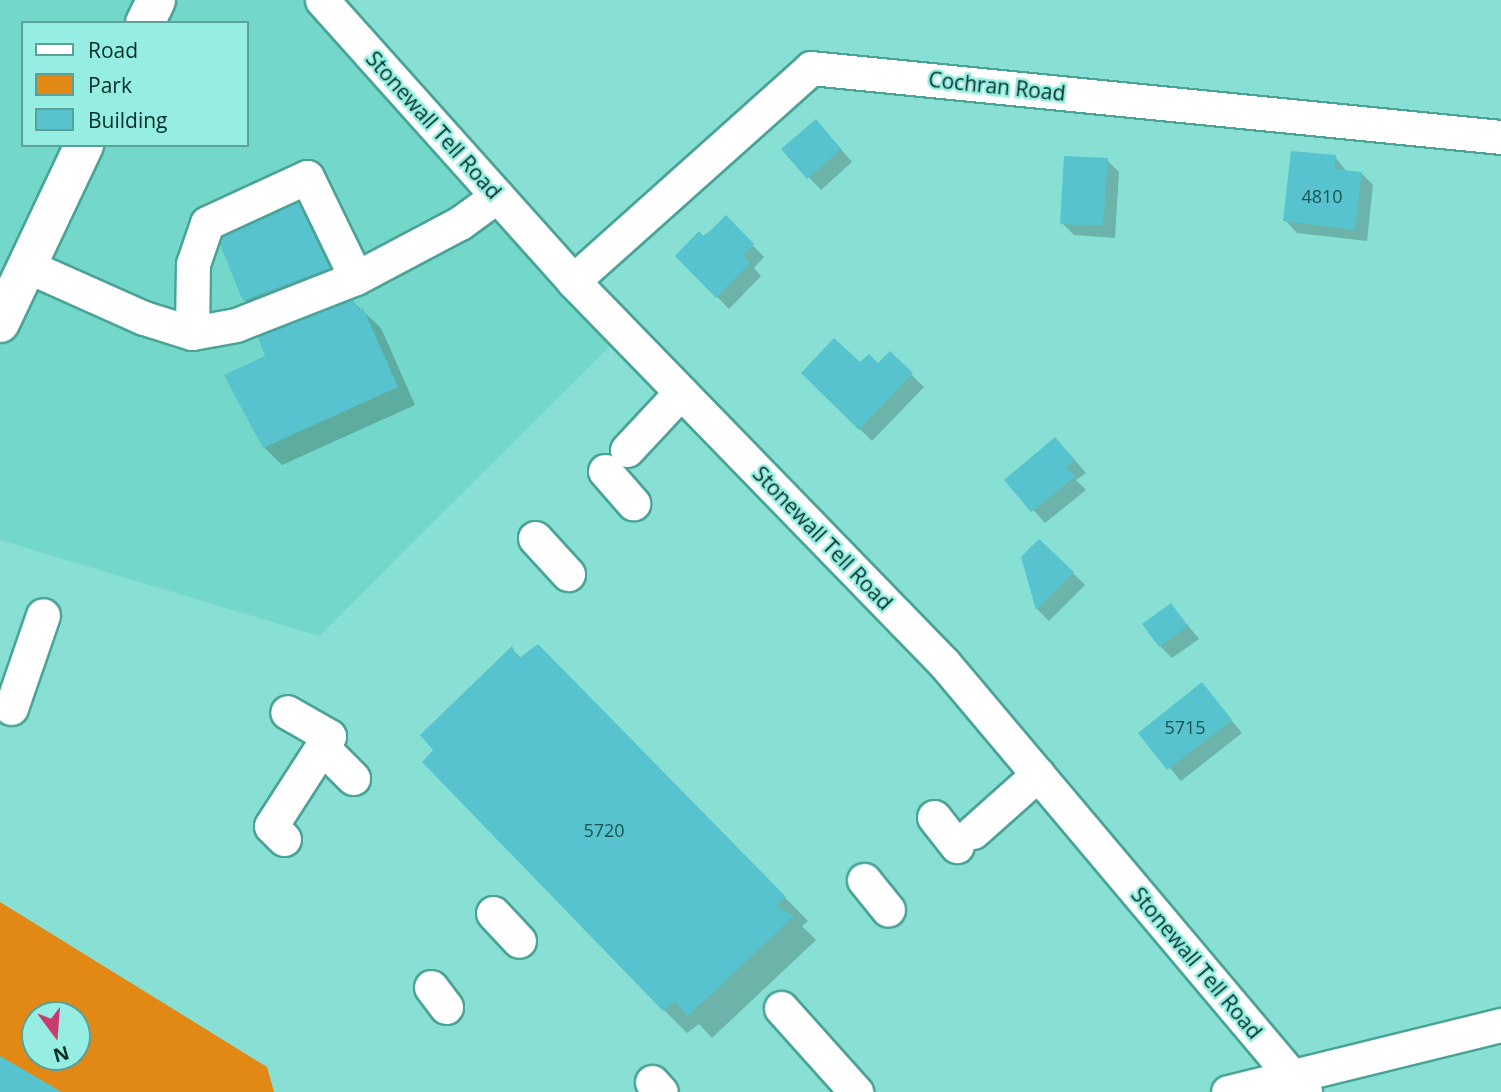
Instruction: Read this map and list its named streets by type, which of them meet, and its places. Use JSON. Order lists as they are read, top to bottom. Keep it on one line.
{"streets":{"street":["Cochran Road","Stonewall Tell Road"]},"crossings":[["Cochran Road","Stonewall Tell Road"]],"house_numbers":["4810","5715","5720"],"legend":["Road","Park","Building"],"north":"bottom"}
